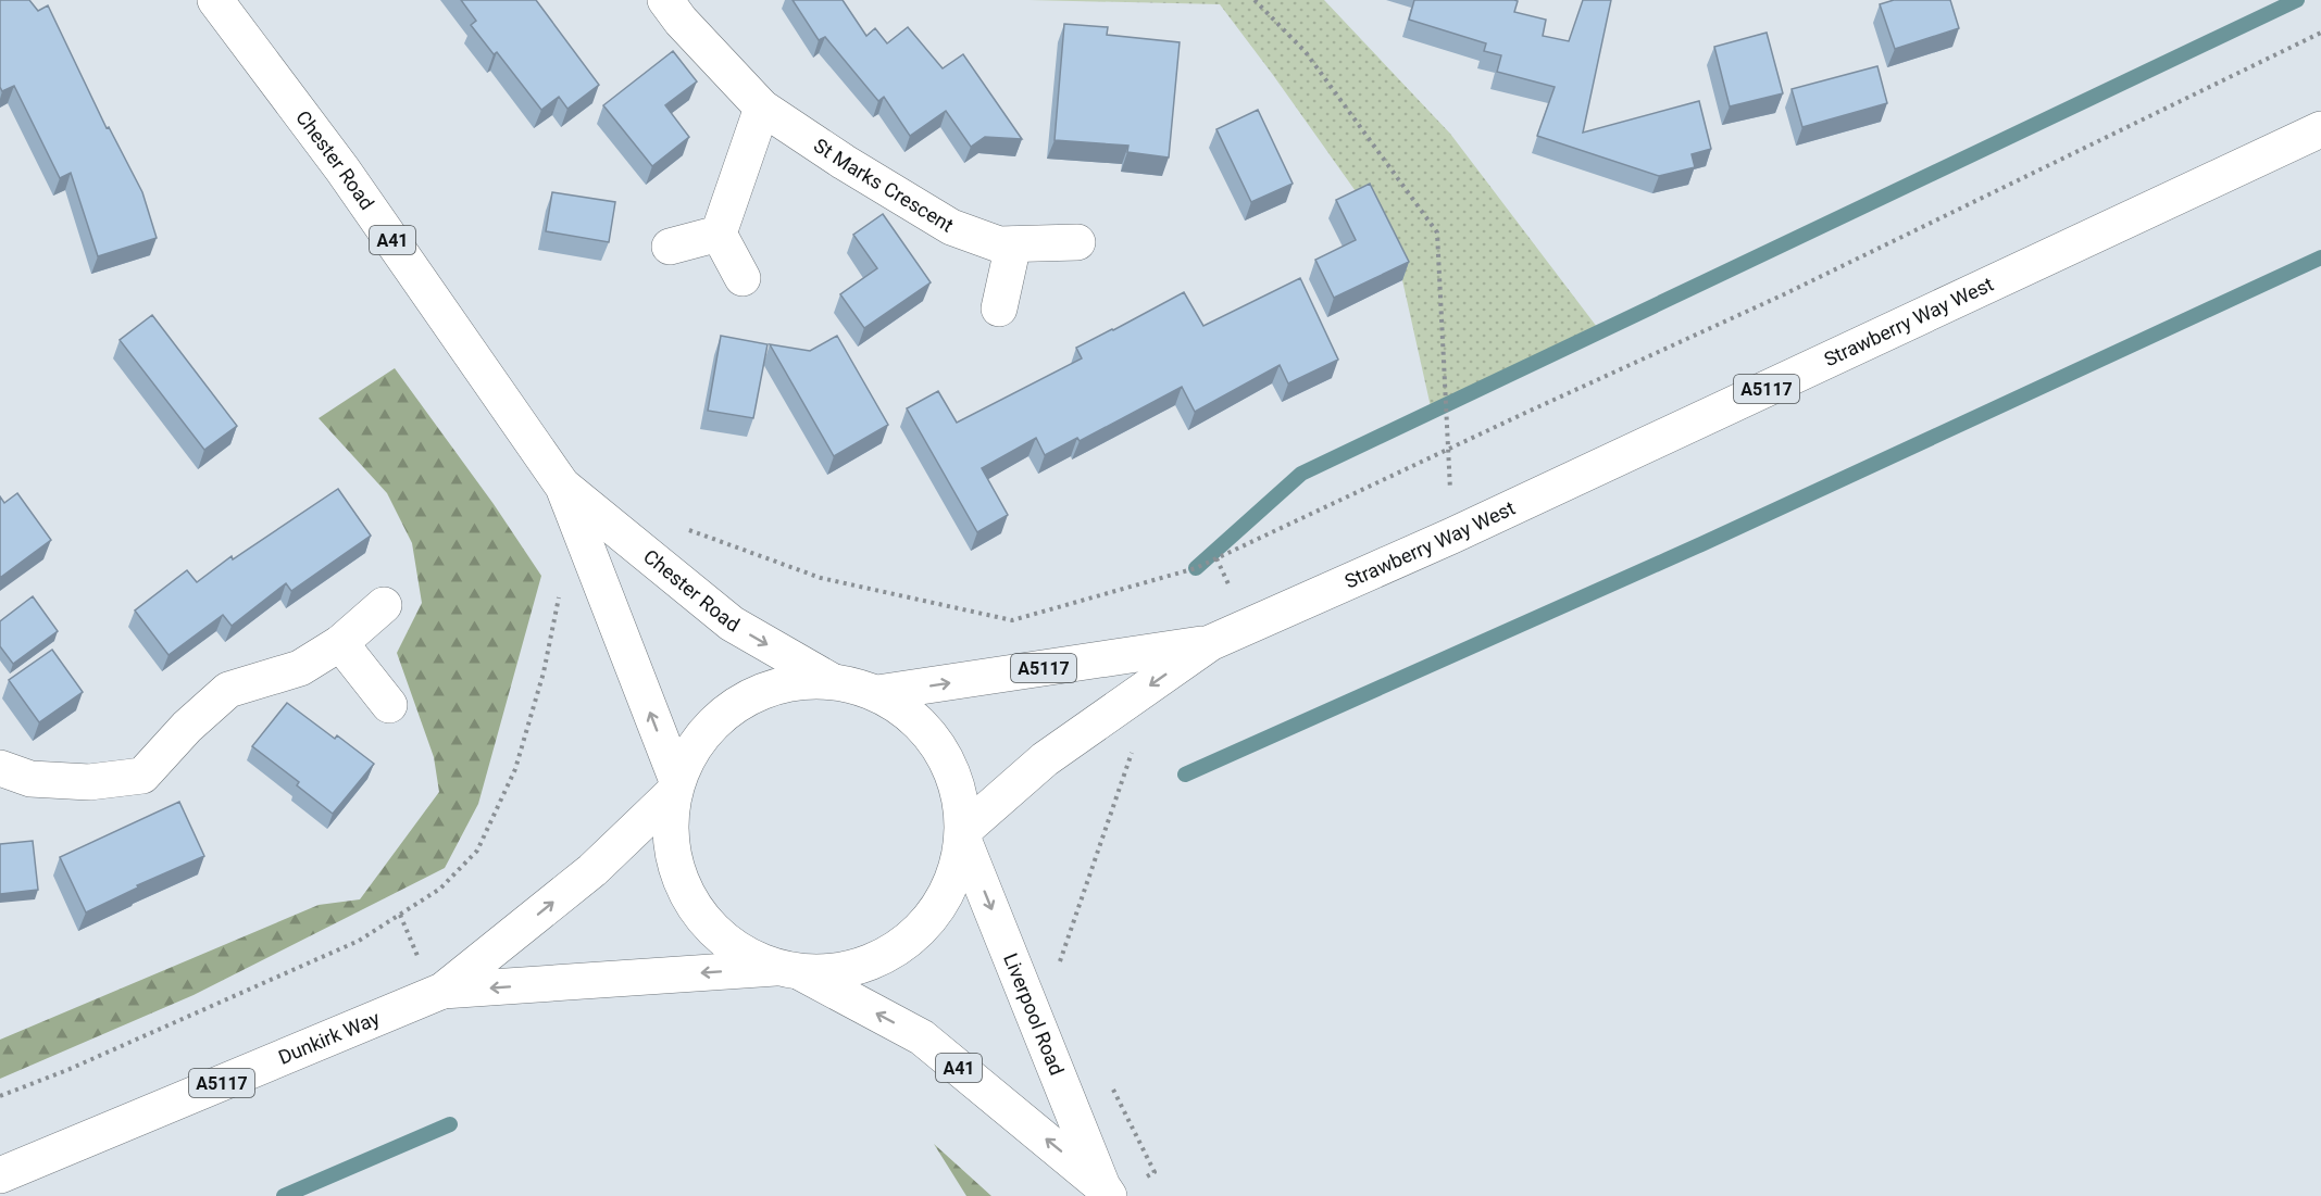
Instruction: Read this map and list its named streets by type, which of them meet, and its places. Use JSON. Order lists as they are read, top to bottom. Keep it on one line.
{"streets":{"main road":["Chester Road","St Marks Crescent","A41","Strawberry Way West","A5117","Liverpool Road","Dunkirk Way"]},"crossings":[["Chester Road","A41"],["Chester Road","Dunkirk Way"],["A41","Strawberry Way West"],["A41","Liverpool Road"],["A41","Dunkirk Way"],["Strawberry Way West","Liverpool Road"],["Liverpool Road","Dunkirk Way"]]}
